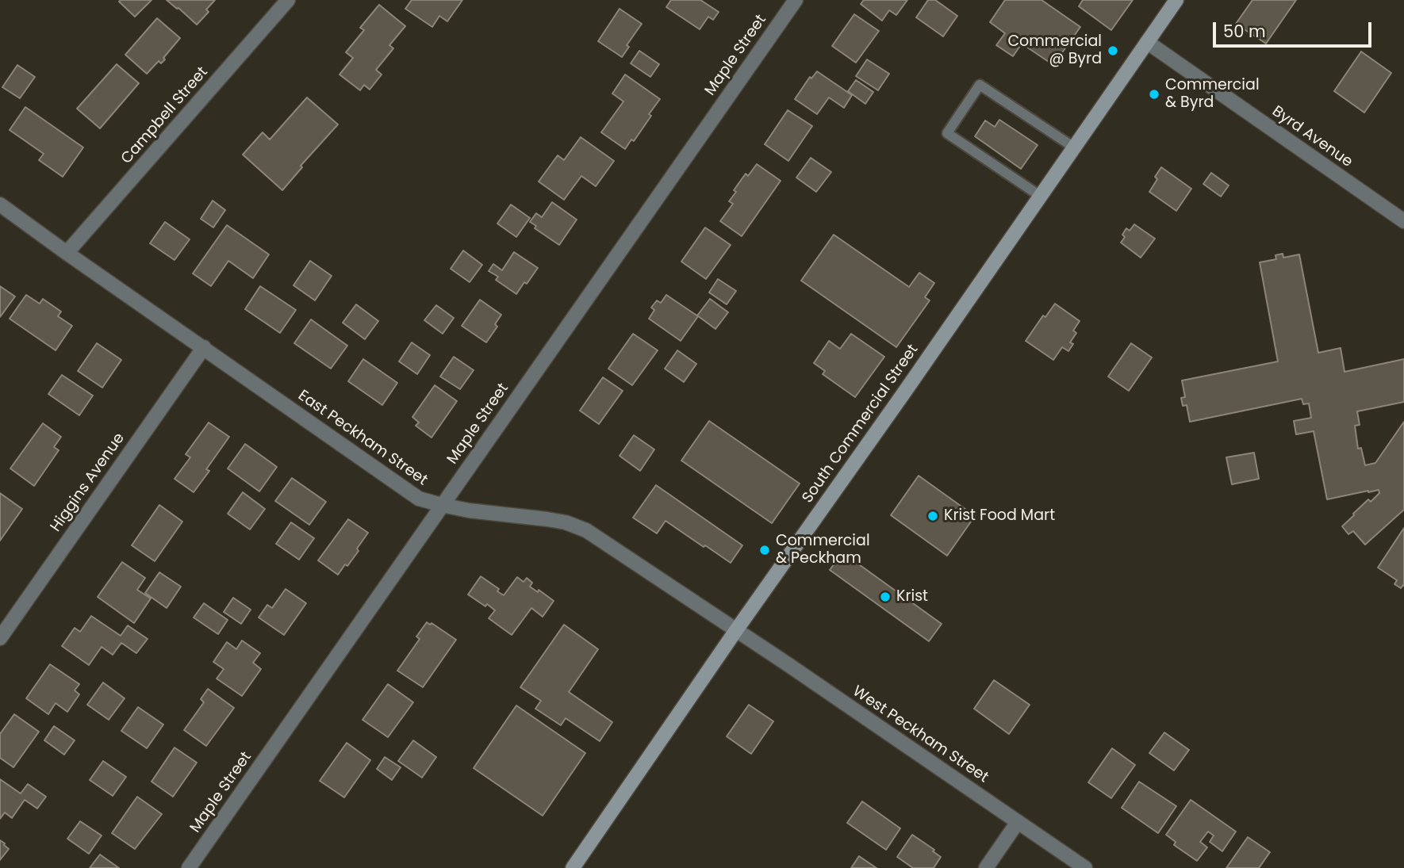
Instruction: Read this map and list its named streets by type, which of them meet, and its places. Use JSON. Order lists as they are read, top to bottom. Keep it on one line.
{"streets":{"main road":["South Commercial Street"],"street":["Maple Street","Campbell Street","Byrd Avenue","East Peckham Street","Higgins Avenue","West Peckham Street"]},"crossings":[["Maple Street","East Peckham Street"],["Campbell Street","East Peckham Street"],["Byrd Avenue","South Commercial Street"],["South Commercial Street","East Peckham Street"],["South Commercial Street","West Peckham Street"],["East Peckham Street","Higgins Avenue"],["East Peckham Street","West Peckham Street"]],"places":["Commercial @ Byrd","Commercial & Byrd","Krist Food Mart","Commercial & Peckham","Krist"],"scale_bar":"50 m"}
